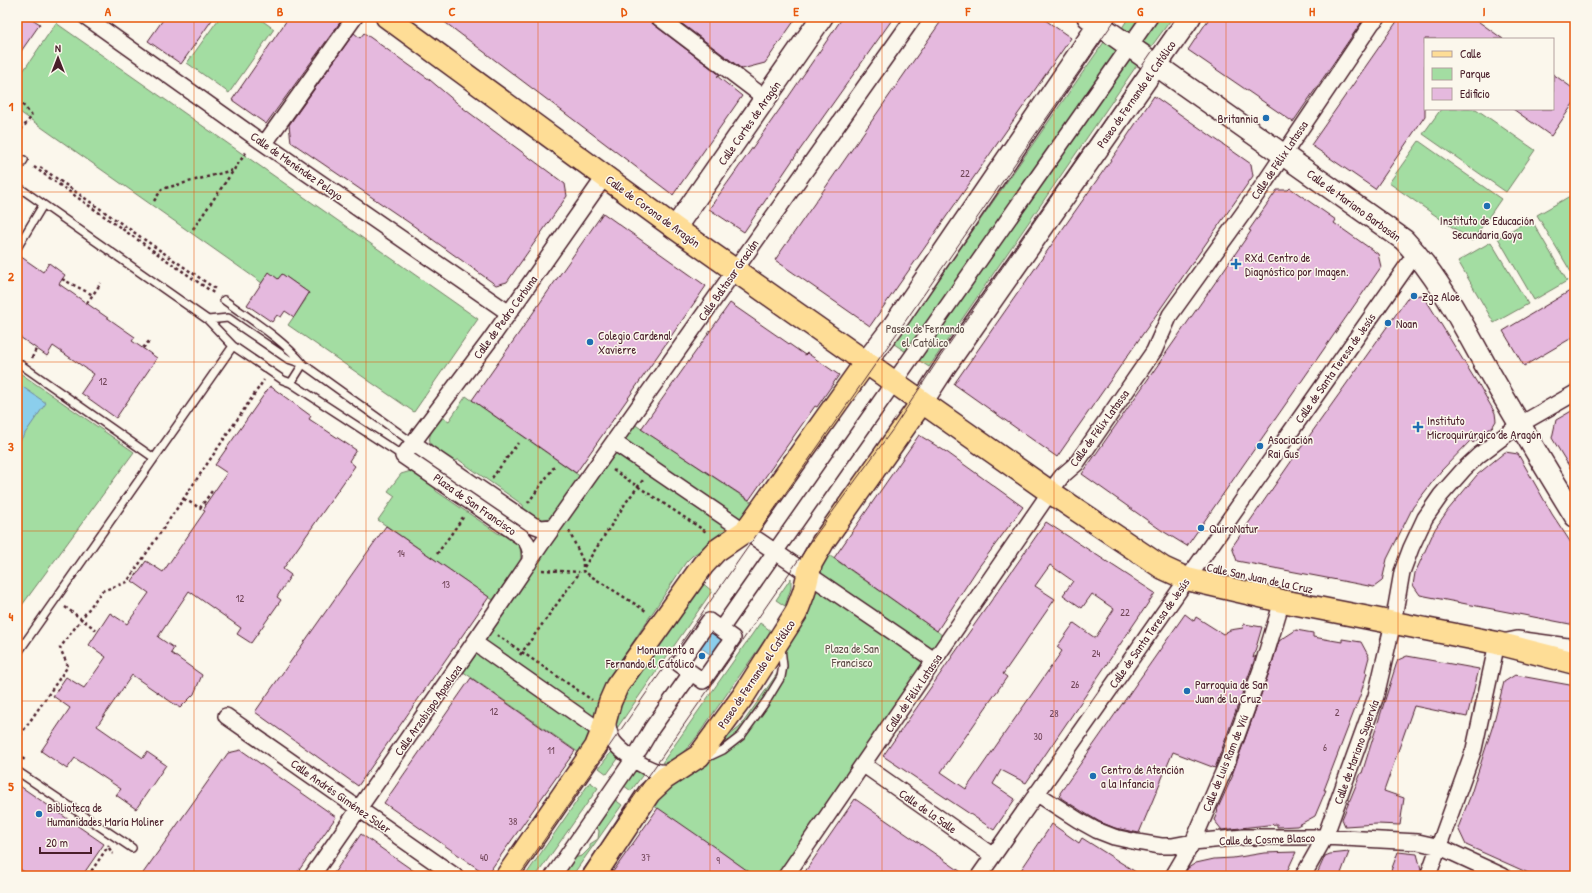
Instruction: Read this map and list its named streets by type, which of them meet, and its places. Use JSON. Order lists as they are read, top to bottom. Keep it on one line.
{"streets":{"main road":["Paseo de Fernando el Católico","Calle Cortes de Aragón","Calle de Mariano Barbasán","Calle de Corona de Aragón","Calle San Juan de la Cruz"],"street":["Calle de Félix Latassa","Calle de Menéndez Pelayo","Calle Baltasar Gracián","Calle de Pedro Cerbuna","Calle de Santa Teresa de Jesús","Plaza de San Francisco","Calle Arzobispo Apaolaza","Calle de Mariano Supervía","Calle de Luis Ram de Viú","Calle Andrés Giménez Soler","Calle de la Salle","Calle de Cosme Blasco"]},"crossings":[["Paseo de Fernando el Católico","Calle de Mariano Barbasán"],["Paseo de Fernando el Católico","Calle de Corona de Aragón"],["Paseo de Fernando el Católico","Calle San Juan de la Cruz"],["Calle Cortes de Aragón","Calle de Corona de Aragón"],["Calle de Félix Latassa","Calle de Mariano Barbasán"],["Calle de Félix Latassa","Calle San Juan de la Cruz"],["Calle de Félix Latassa","Calle de la Salle"],["Calle de Menéndez Pelayo","Calle de Pedro Cerbuna"],["Calle de Mariano Barbasán","Calle de Santa Teresa de Jesús"],["Calle de Mariano Barbasán","Calle de Mariano Supervía"],["Calle de Corona de Aragón","Calle Baltasar Gracián"],["Calle de Corona de Aragón","Calle de Pedro Cerbuna"],["Calle de Corona de Aragón","Calle San Juan de la Cruz"],["Calle Baltasar Gracián","Plaza de San Francisco"],["Calle Baltasar Gracián","Calle Arzobispo Apaolaza"],["Calle de Pedro Cerbuna","Plaza de San Francisco"],["Calle de Santa Teresa de Jesús","Calle San Juan de la Cruz"],["Calle de Santa Teresa de Jesús","Calle de la Salle"],["Calle de Santa Teresa de Jesús","Calle de Cosme Blasco"],["Plaza de San Francisco","Calle Arzobispo Apaolaza"],["Calle San Juan de la Cruz","Calle de Mariano Supervía"],["Calle San Juan de la Cruz","Calle de Luis Ram de Viú"],["Calle Arzobispo Apaolaza","Calle Andrés Giménez Soler"],["Calle de Mariano Supervía","Calle de Cosme Blasco"],["Calle de Luis Ram de Viú","Calle de Cosme Blasco"]],"parks":["Paseo de Fernando el Católico","Plaza de San Francisco"],"places":{"other":["Britannia","Instituto de Educación Secundaria Goya","Zgz Aloe","Noan","Colegio Cardenal Xavierre","Asociación Rai Gus","QuiroNatur","Monumento a Fernando el Católico","Parroquia de San Juan de la Cruz","Centro de Atención a la Infancia","Biblioteca de Humanidades María Moliner"],"health":["RXd. Centro de Diagnóstico por Imagen.","Instituto Microquirúrgico de Aragón"]},"house_numbers":["22","12","14","13","12","22","24","26","12","2","28","30","6","11","38","40","37","9"],"legend":["Calle","Parque","Edificio"],"scale_bar":"20 m","north":"top","grid":{"columns":["A","B","C","D","E","F","G","H","I"],"rows":["1","2","3","4","5"]}}
